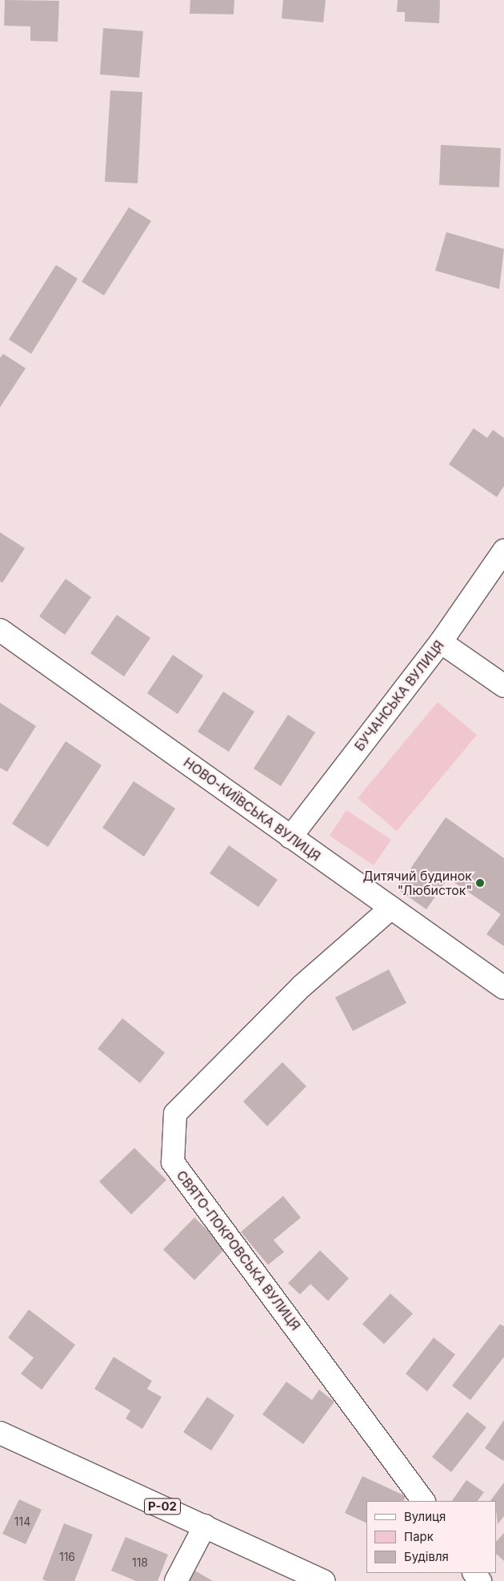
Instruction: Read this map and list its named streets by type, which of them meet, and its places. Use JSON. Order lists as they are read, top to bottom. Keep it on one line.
{"streets":{"street":["БУЧАНСЬКА ВУЛИЦЯ","НОВО-КИЇВСЬКА ВУЛИЦЯ","СВЯТО-ПОКРОВСЬКА ВУЛИЦЯ","Р-02"]},"crossings":[["БУЧАНСЬКА ВУЛИЦЯ","НОВО-КИЇВСЬКА ВУЛИЦЯ"],["НОВО-КИЇВСЬКА ВУЛИЦЯ","СВЯТО-ПОКРОВСЬКА ВУЛИЦЯ"]],"places":["Дитячий будинок \"Любисток\""],"house_numbers":["114","116","118"],"legend":["Вулиця","Парк","Будівля"]}
